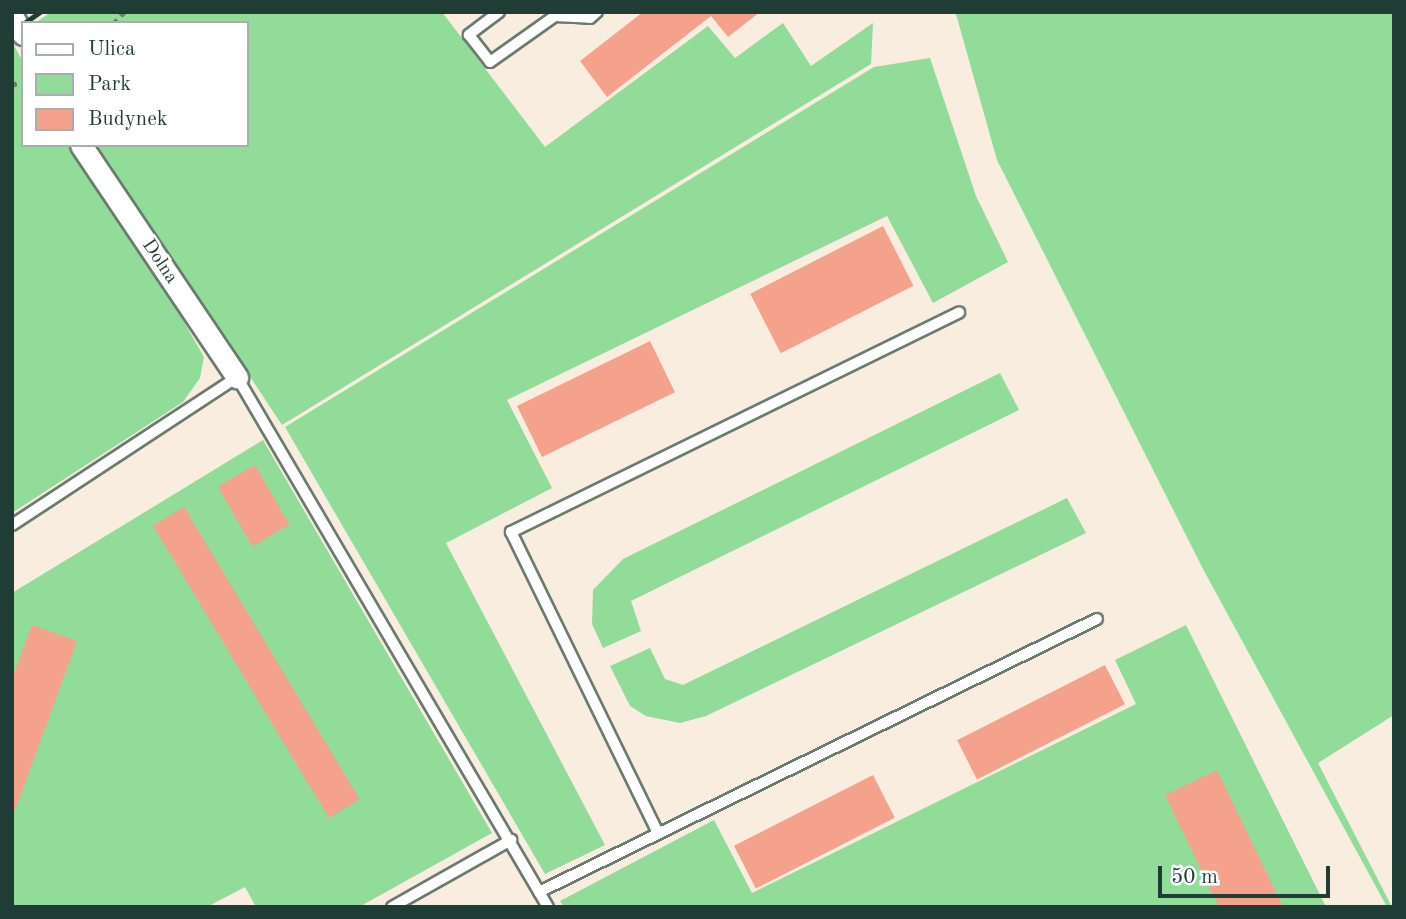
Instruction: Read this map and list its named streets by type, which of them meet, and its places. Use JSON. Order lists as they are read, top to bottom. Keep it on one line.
{"streets":{"street":["Dolna"]},"legend":["Ulica","Park","Budynek"],"scale_bar":"50 m"}
